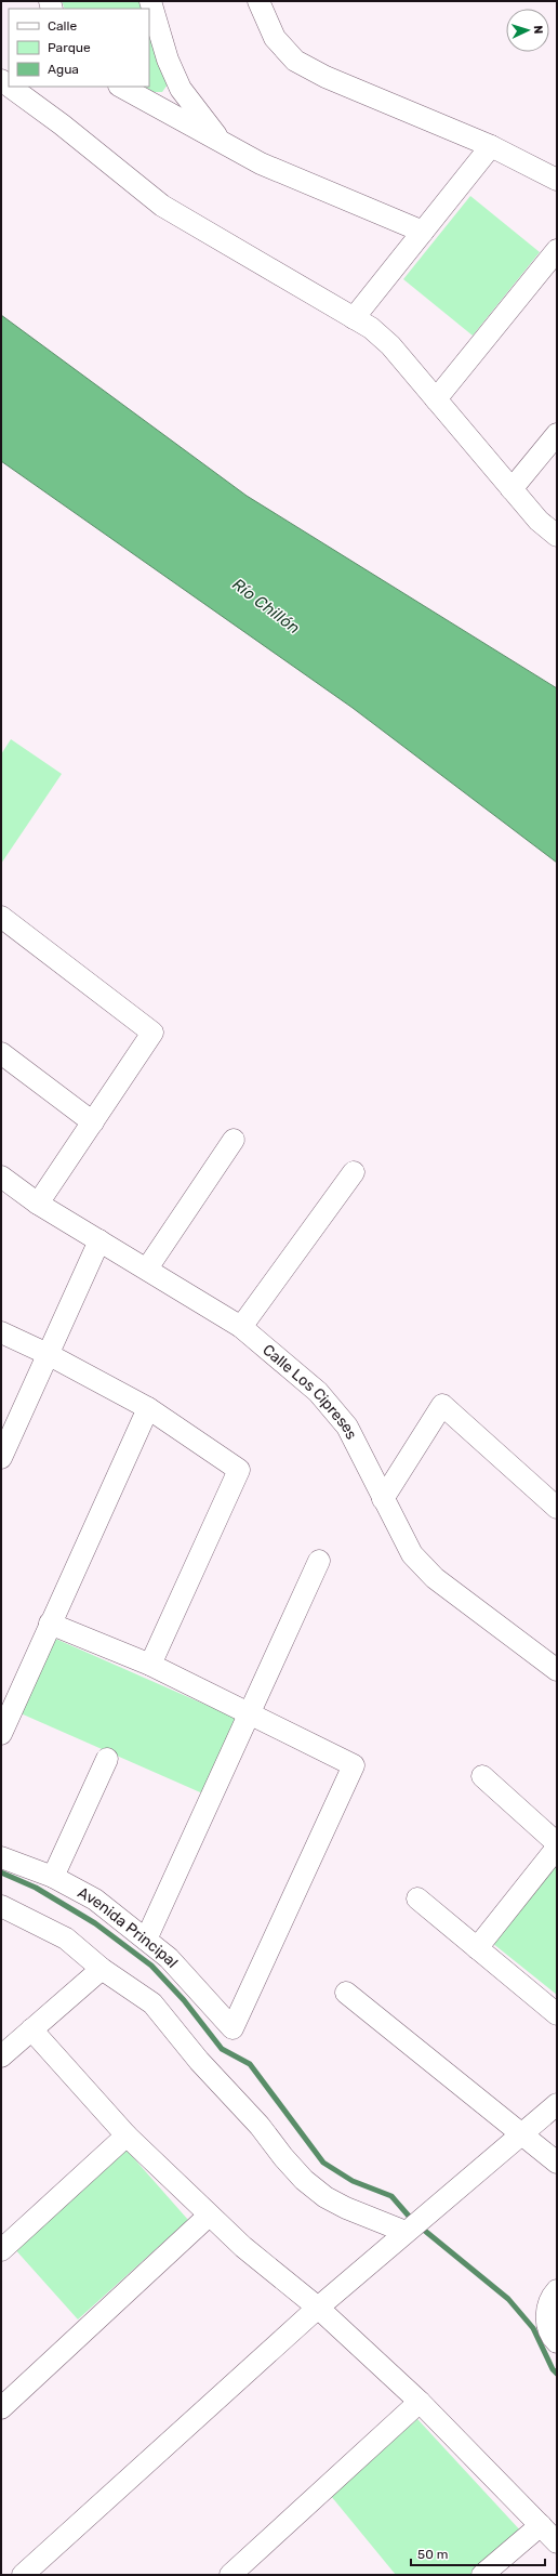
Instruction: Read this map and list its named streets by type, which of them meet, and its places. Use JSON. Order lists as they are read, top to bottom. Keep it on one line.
{"streets":{"street":["Calle Los Cipreses","Avenida Principal"]},"water":["Río Chillón"],"legend":["Calle","Parque","Agua"],"scale_bar":"50 m","north":"right"}
